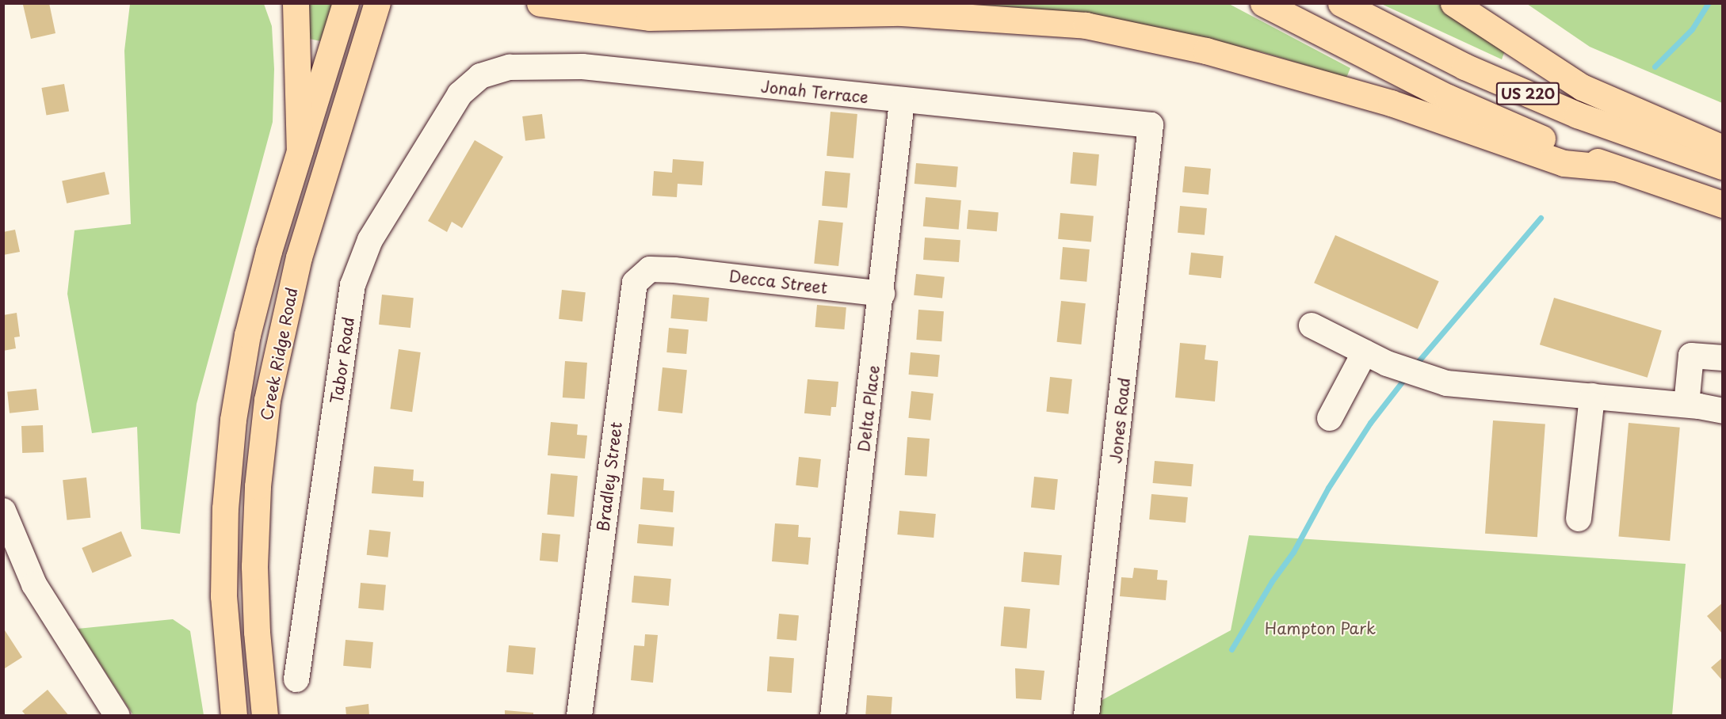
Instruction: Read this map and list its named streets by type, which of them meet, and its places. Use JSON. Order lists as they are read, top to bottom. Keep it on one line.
{"streets":{"main road":["US 220","Creek Ridge Road"],"street":["Jonah Terrace","Decca Street","Tabor Road","Delta Place","Jones Road","Bradley Street"]},"crossings":[["Jonah Terrace","Tabor Road"],["Jonah Terrace","Delta Place"],["Jonah Terrace","Jones Road"],["Decca Street","Delta Place"],["Decca Street","Bradley Street"]],"parks":["Hampton Park"]}
